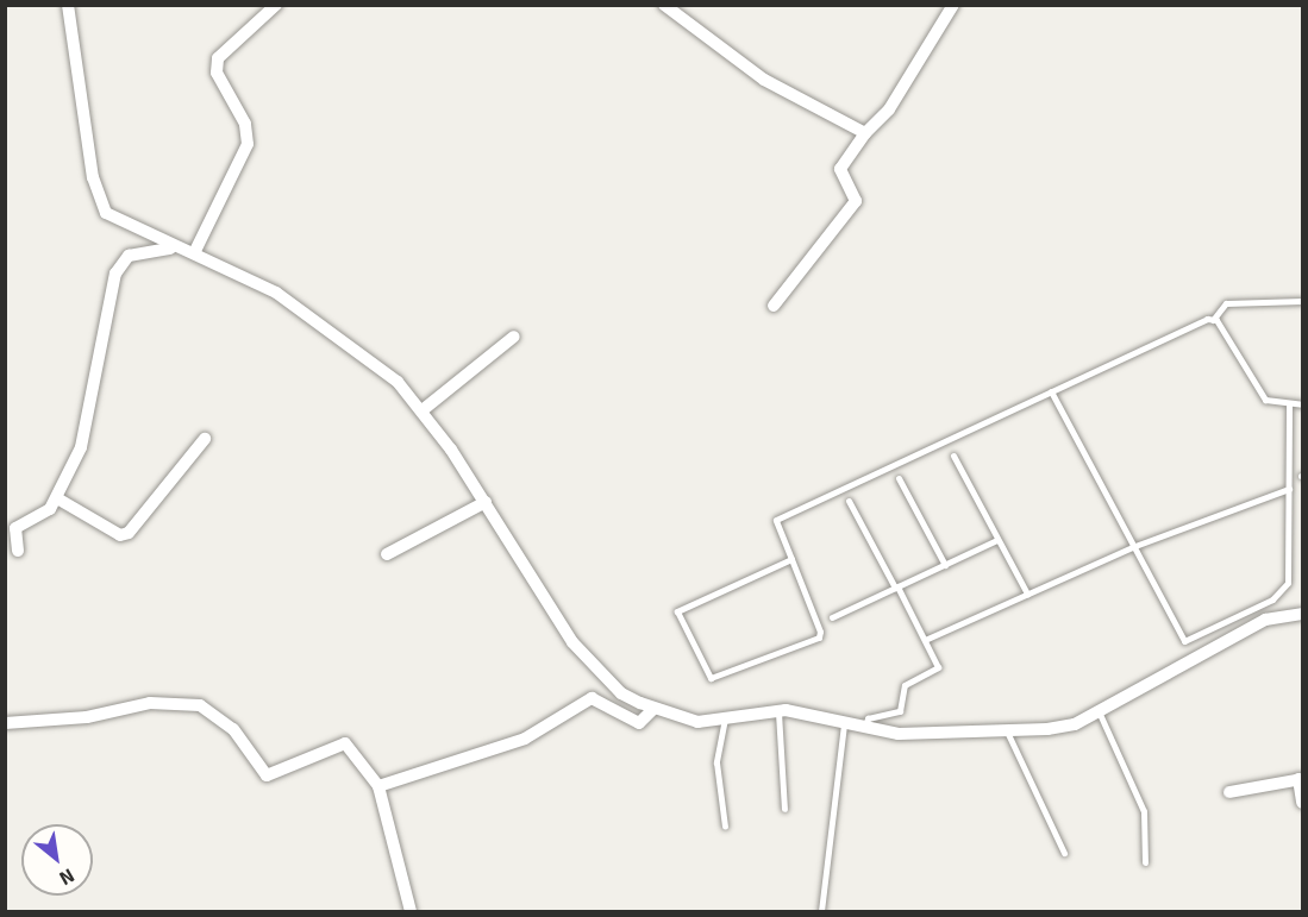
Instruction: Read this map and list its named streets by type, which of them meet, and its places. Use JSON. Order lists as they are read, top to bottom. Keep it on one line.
{"north":"bottom right"}
